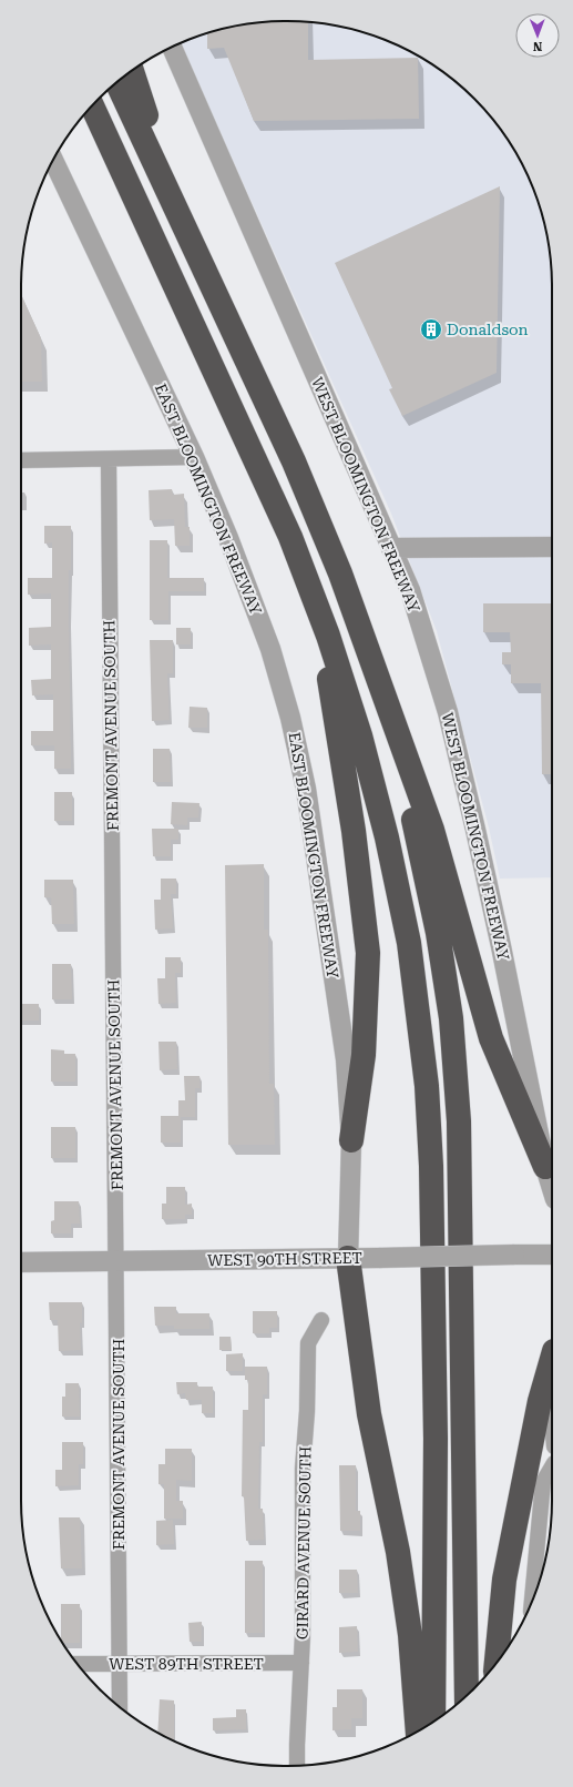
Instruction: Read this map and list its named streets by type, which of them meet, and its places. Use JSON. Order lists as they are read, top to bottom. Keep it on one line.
{"streets":{"street":["WEST BLOOMINGTON FREEWAY","EAST BLOOMINGTON FREEWAY","FREMONT AVENUE SOUTH","WEST 90TH STREET","GIRARD AVENUE SOUTH","WEST 89TH STREET"]},"crossings":[["EAST BLOOMINGTON FREEWAY","WEST 90TH STREET"],["FREMONT AVENUE SOUTH","WEST 90TH STREET"],["FREMONT AVENUE SOUTH","WEST 89TH STREET"],["GIRARD AVENUE SOUTH","WEST 89TH STREET"]],"places":{"building":["Donaldson"]},"north":"bottom"}
